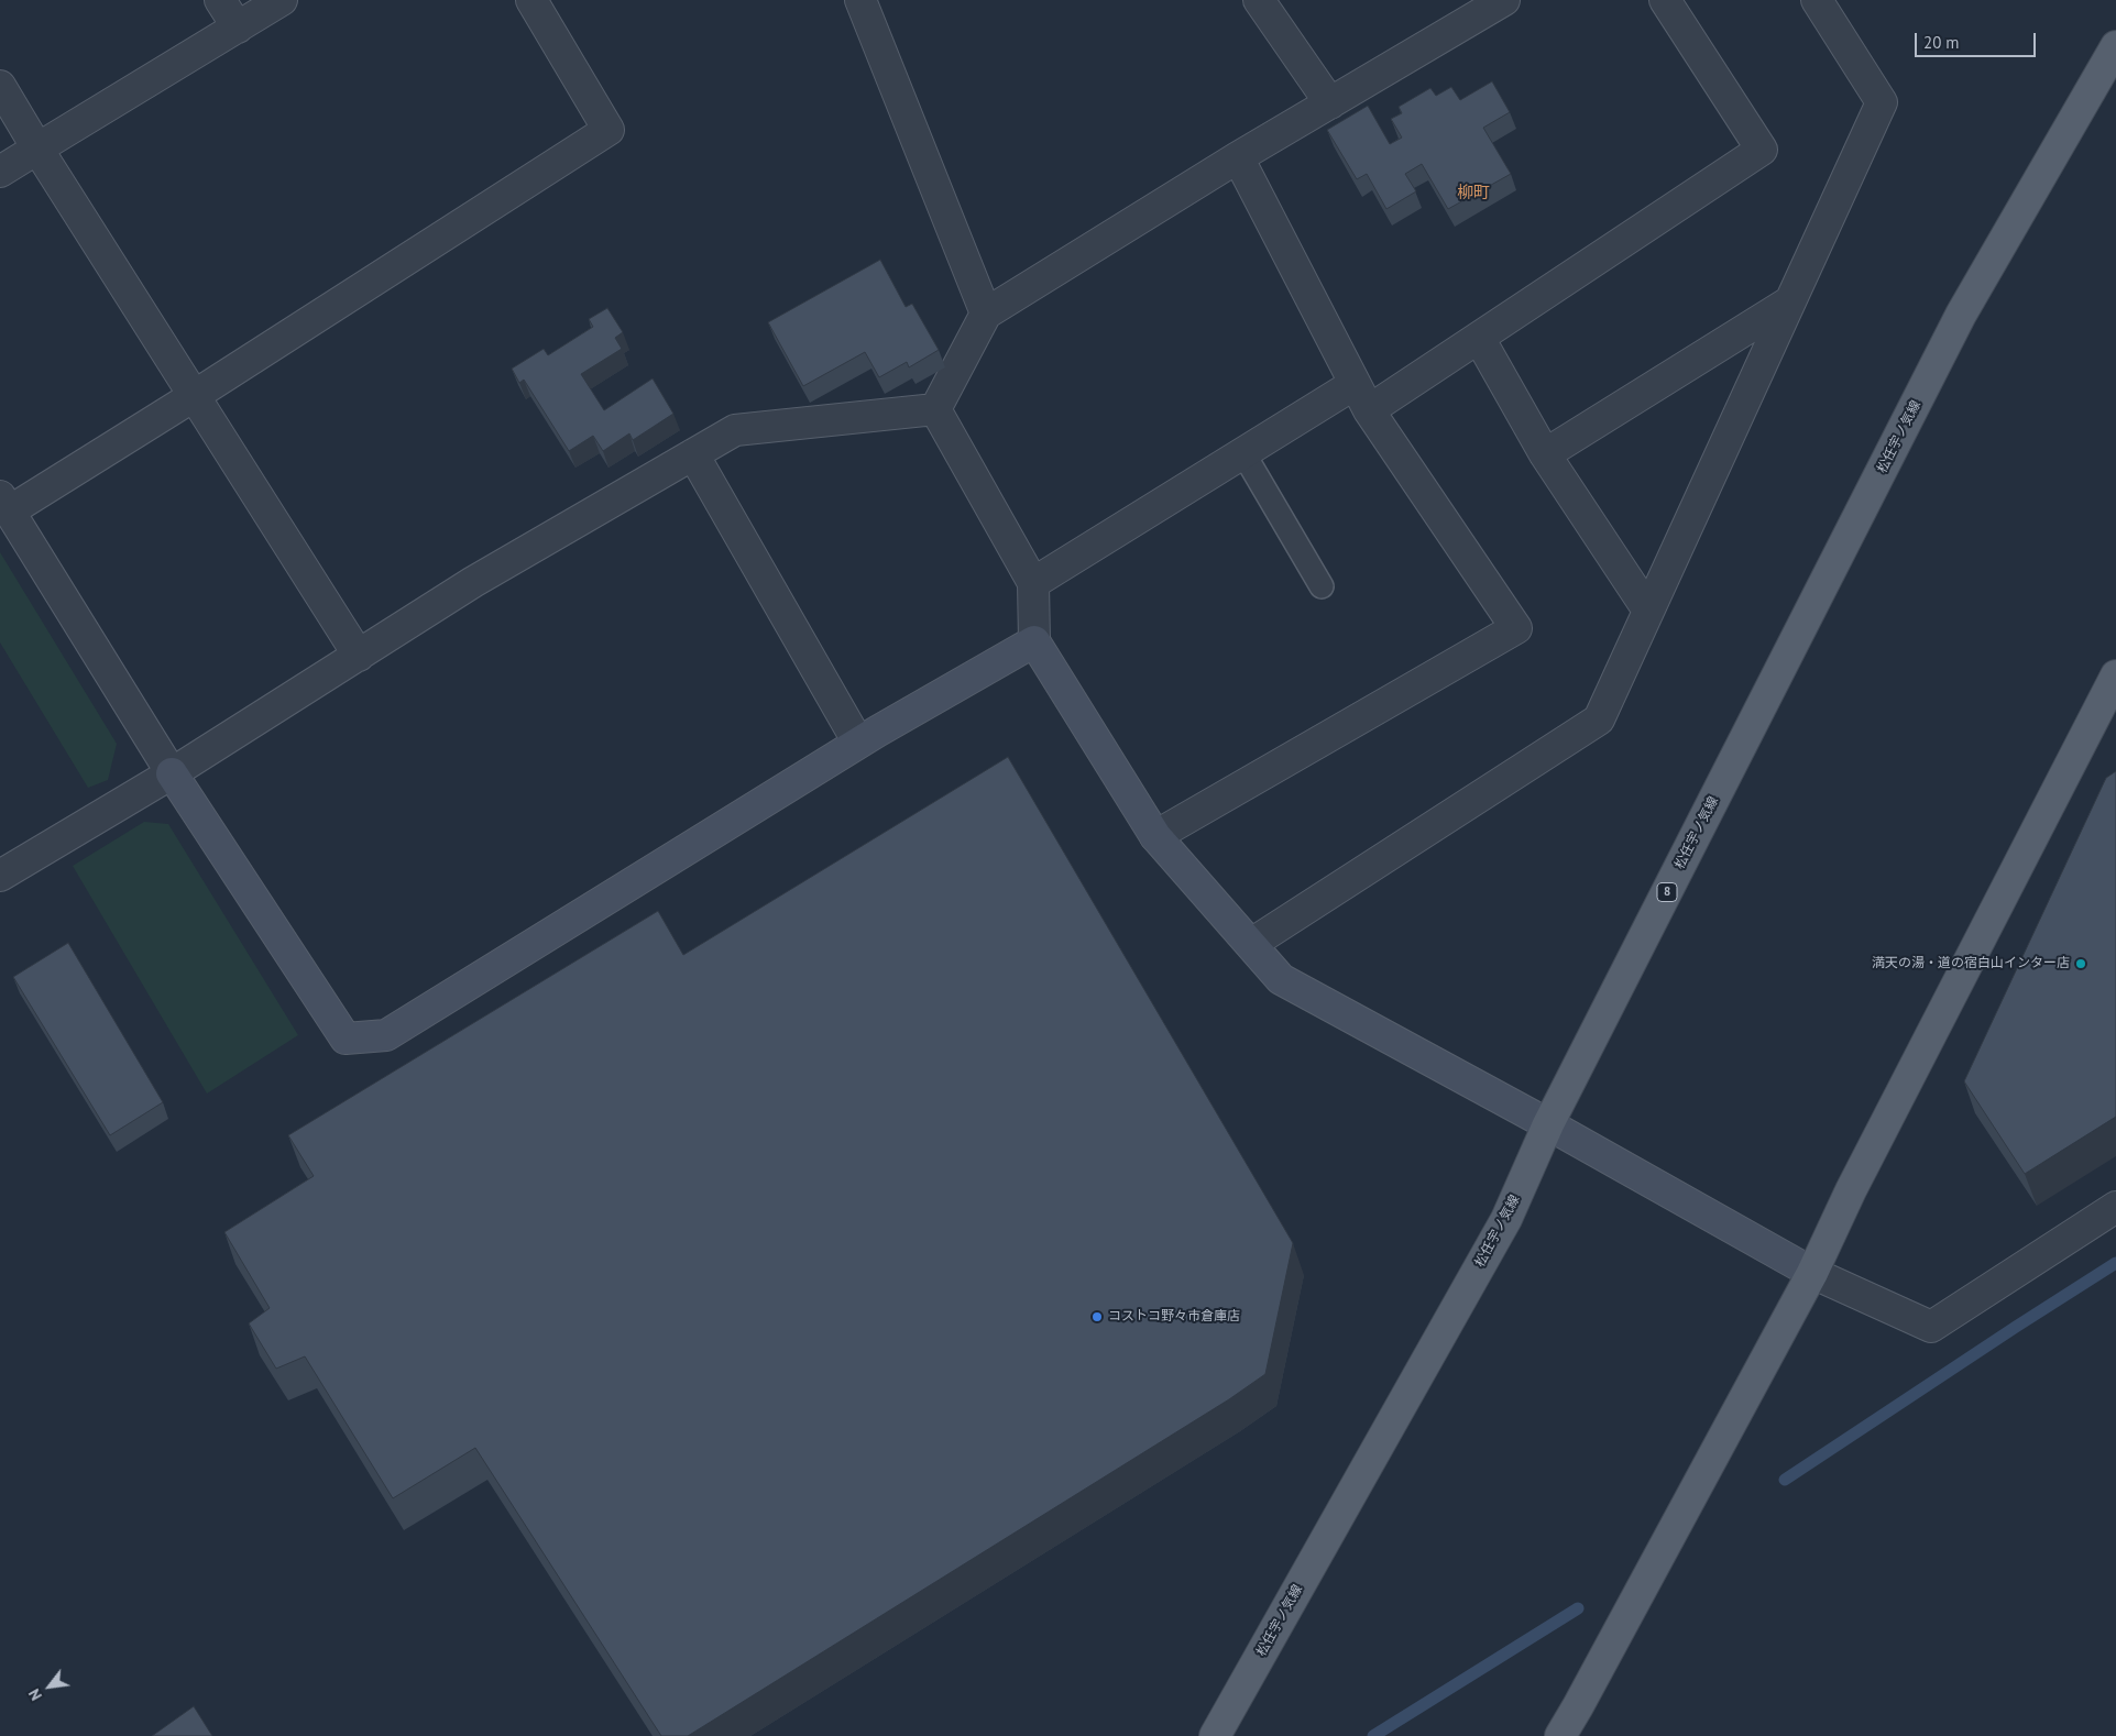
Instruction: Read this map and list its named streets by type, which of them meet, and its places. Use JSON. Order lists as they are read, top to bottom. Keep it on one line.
{"streets":{"main road":["松任宇ノ気線","8"]},"districts":["柳町"],"places":["満天の湯・道の宿白山インター店","コストコ野々市倉庫店"],"scale_bar":"20 m","north":"bottom left"}
